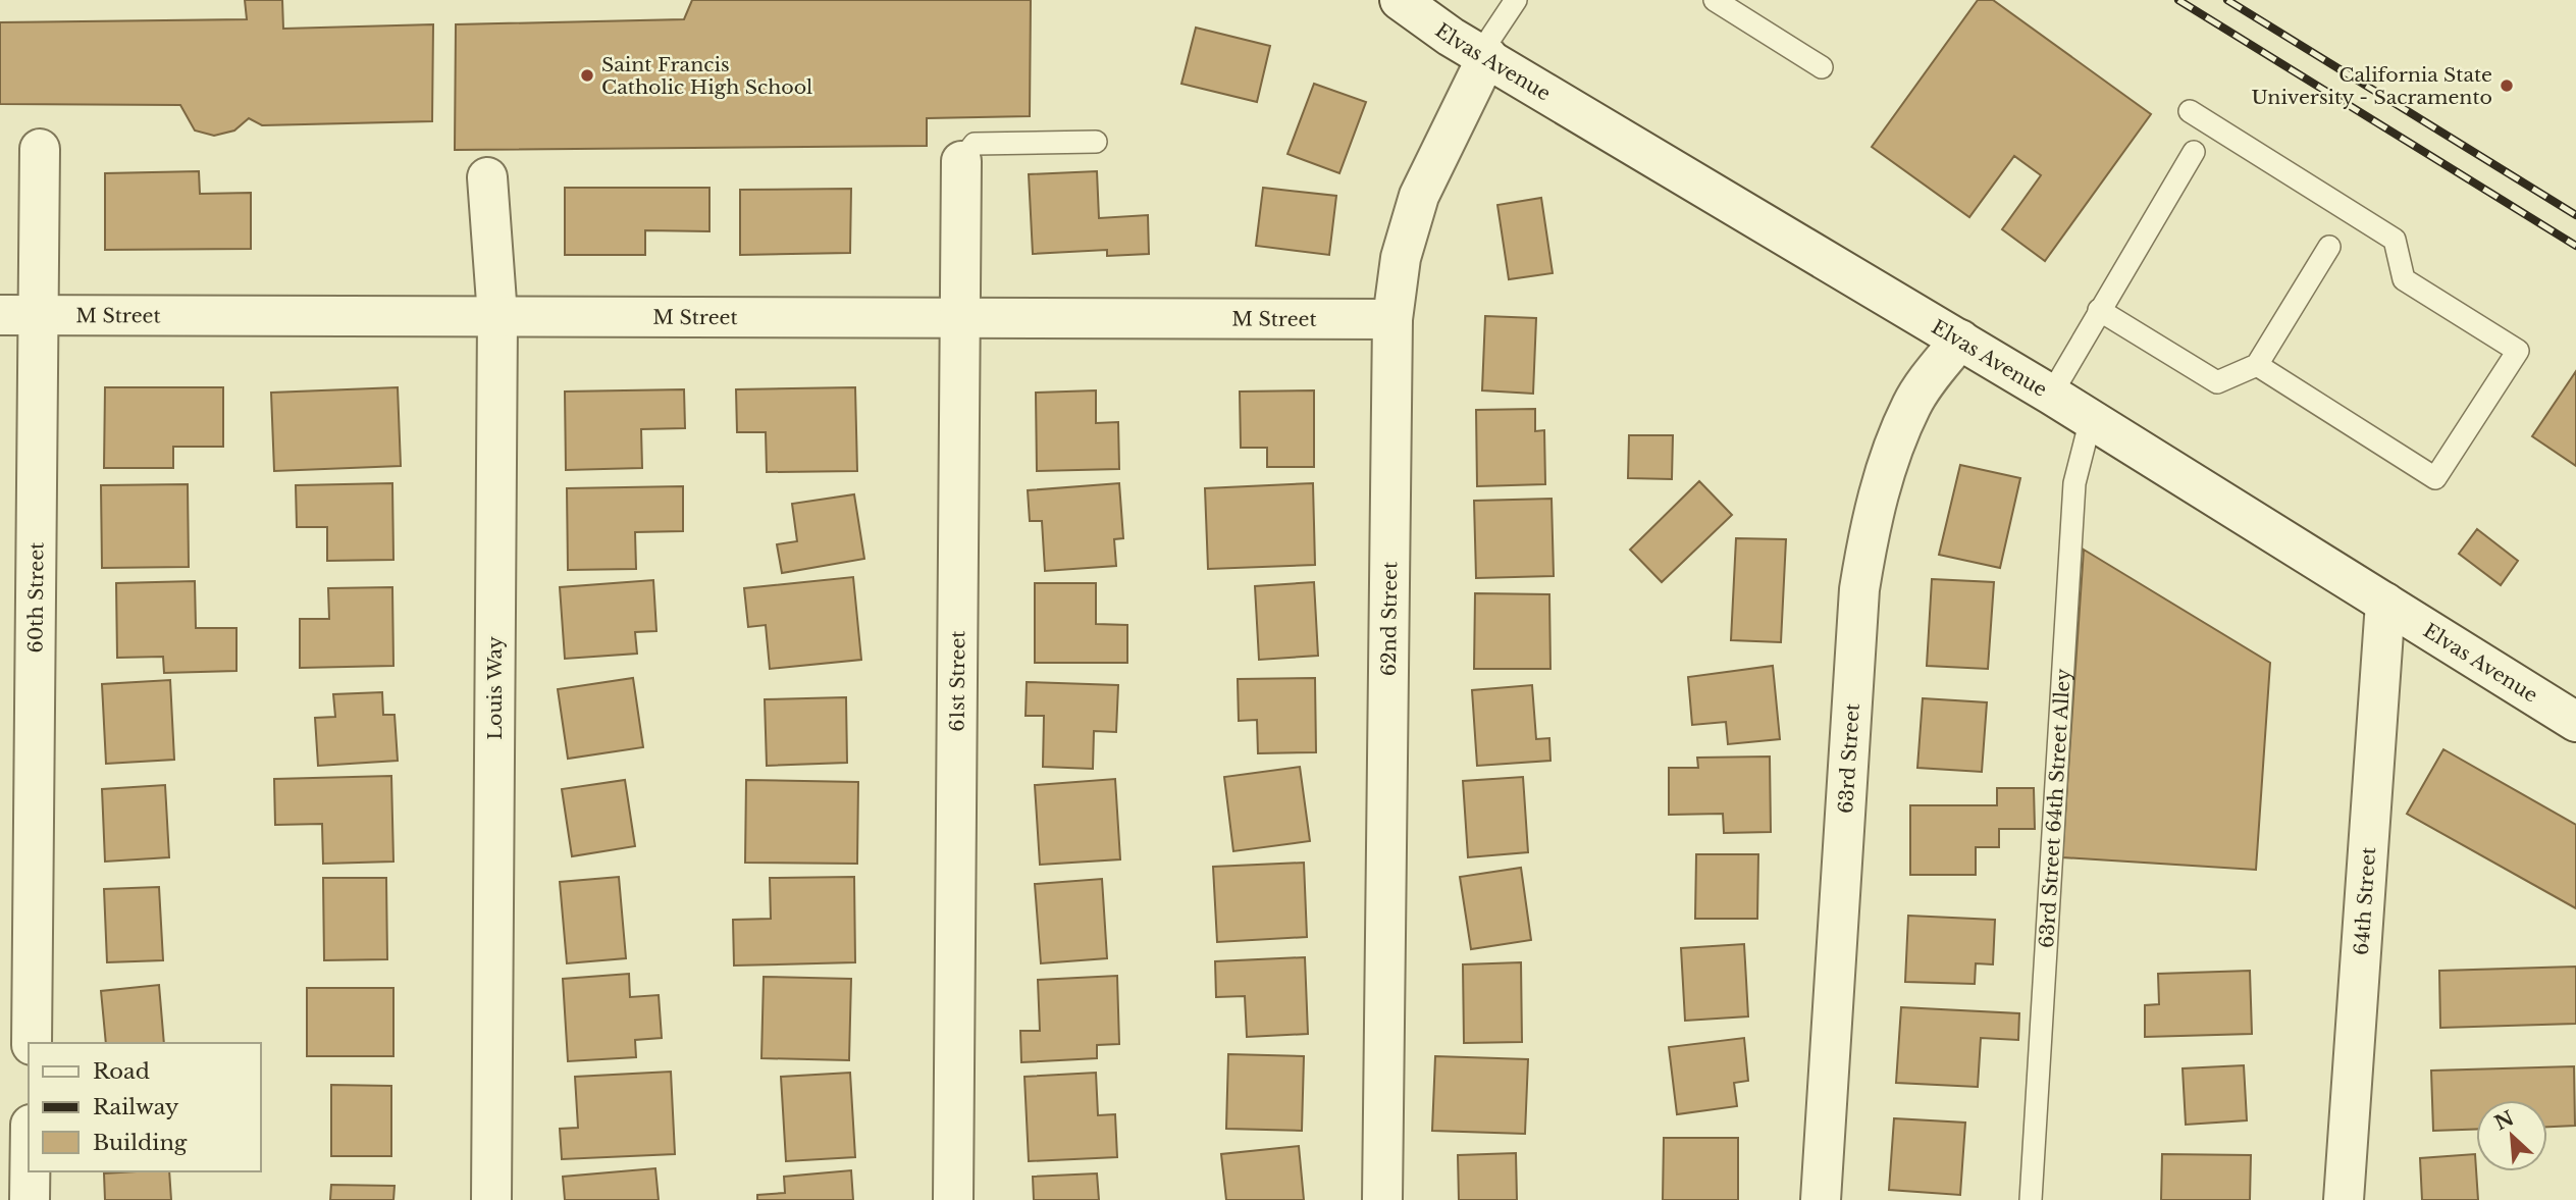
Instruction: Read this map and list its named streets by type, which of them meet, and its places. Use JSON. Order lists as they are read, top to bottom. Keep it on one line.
{"streets":{"street":["Elvas Avenue","M Street","60th Street","62nd Street","61st Street","Louis Way","63rd Street","64th Street"],"lane":["63rd Street 64th Street Alley"]},"crossings":[["Elvas Avenue","62nd Street"],["Elvas Avenue","63rd Street"],["Elvas Avenue","63rd Street 64th Street Alley"],["Elvas Avenue","64th Street"],["M Street","60th Street"],["M Street","62nd Street"],["M Street","61st Street"],["M Street","Louis Way"]],"places":["Saint Francis Catholic High School","California State University - Sacramento"],"legend":["Road","Railway","Building"],"north":"top left"}
